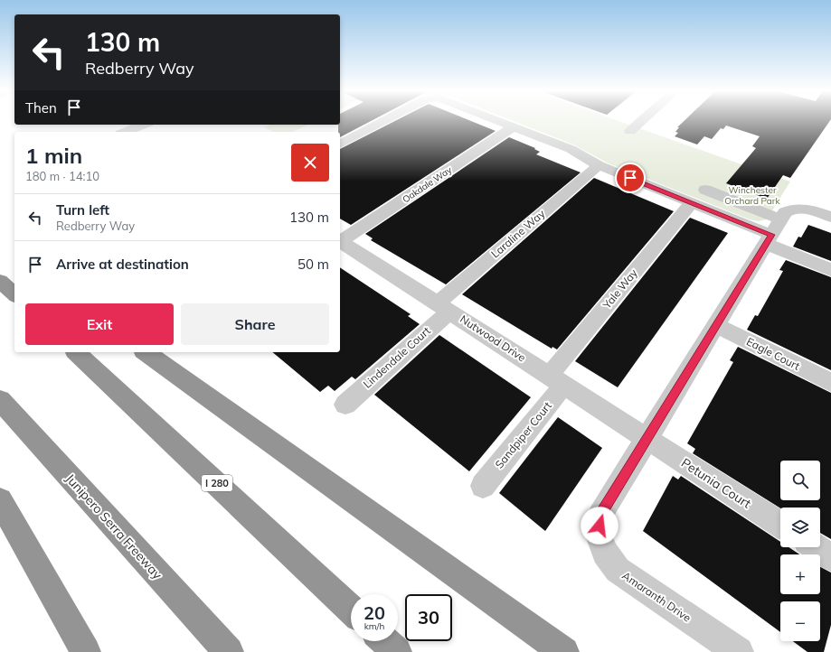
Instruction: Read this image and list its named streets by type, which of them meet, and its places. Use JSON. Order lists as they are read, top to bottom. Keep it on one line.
{"streets":{"highway":["I 280","Junipero Serra Freeway"],"street":["Oakdale Way","Laraline Way","Yale Way","Nutwood Drive","Eagle Court","Lindendale Court","Sandpiper Court","Petunia Court","Amaranth Drive"]},"crossings":[["Oakdale Way","Nutwood Drive"],["Laraline Way","Nutwood Drive"],["Laraline Way","Lindendale Court"],["Yale Way","Nutwood Drive"],["Yale Way","Sandpiper Court"],["Nutwood Drive","Lindendale Court"],["Nutwood Drive","Sandpiper Court"],["Nutwood Drive","Petunia Court"],["Nutwood Drive","Amaranth Drive"],["Eagle Court","Amaranth Drive"],["Petunia Court","Amaranth Drive"]],"parks":["Winchester Orchard Park"],"page":{"turn":["130 m","Redberry Way"],"then":"Then","heading":["1 min","180 m · 14:10"],"list":[{"name":"Turn left","note":"Redberry Way","value":"130 m"},{"name":"Arrive at destination","value":"50 m"}],"buttons":["Exit","Share"],"map_buttons":["+","−"],"speed":"20 km/h","limit":"30"}}
